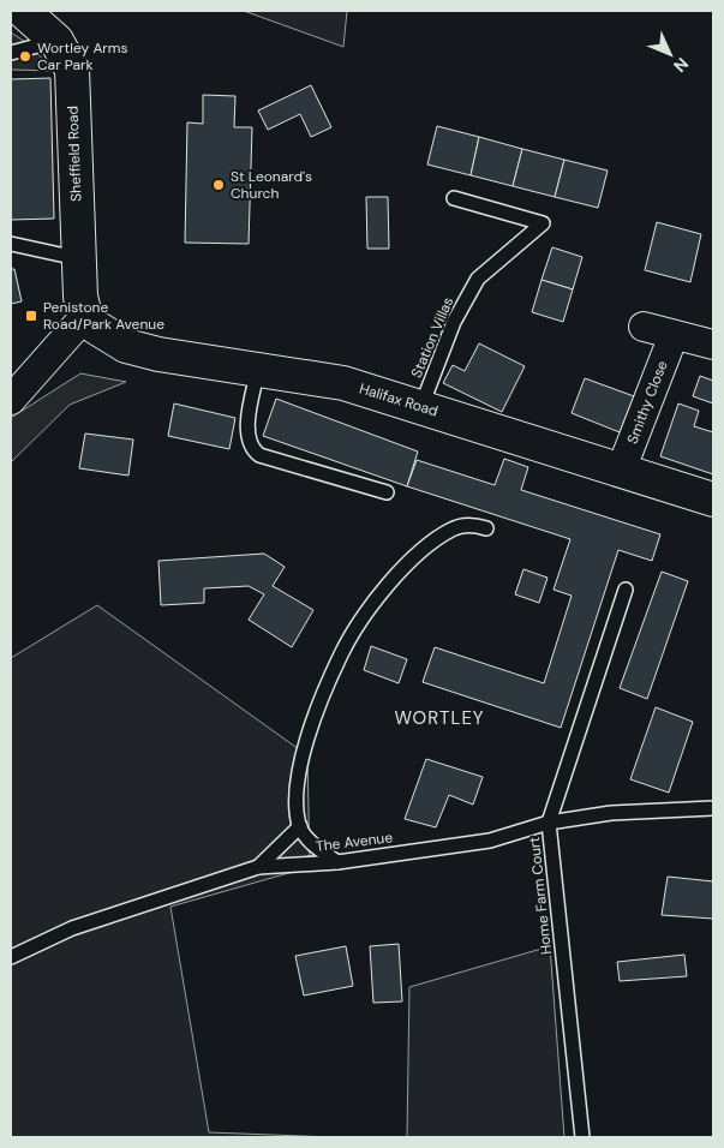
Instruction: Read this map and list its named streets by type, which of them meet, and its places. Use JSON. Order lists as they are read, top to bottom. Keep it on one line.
{"streets":{"highway":["Sheffield Road","Halifax Road"],"street":["Smithy Close"],"lane":["Station Villas","The Avenue","Home Farm Court"]},"crossings":[["Sheffield Road","Halifax Road"],["Station Villas","Halifax Road"],["Halifax Road","Smithy Close"],["The Avenue","Home Farm Court"]],"districts":["WORTLEY"],"places":{"other":["Wortley Arms Car Park","St Leonard's Church"],"transit":["Penistone Road/Park Avenue"]},"north":"bottom right"}
